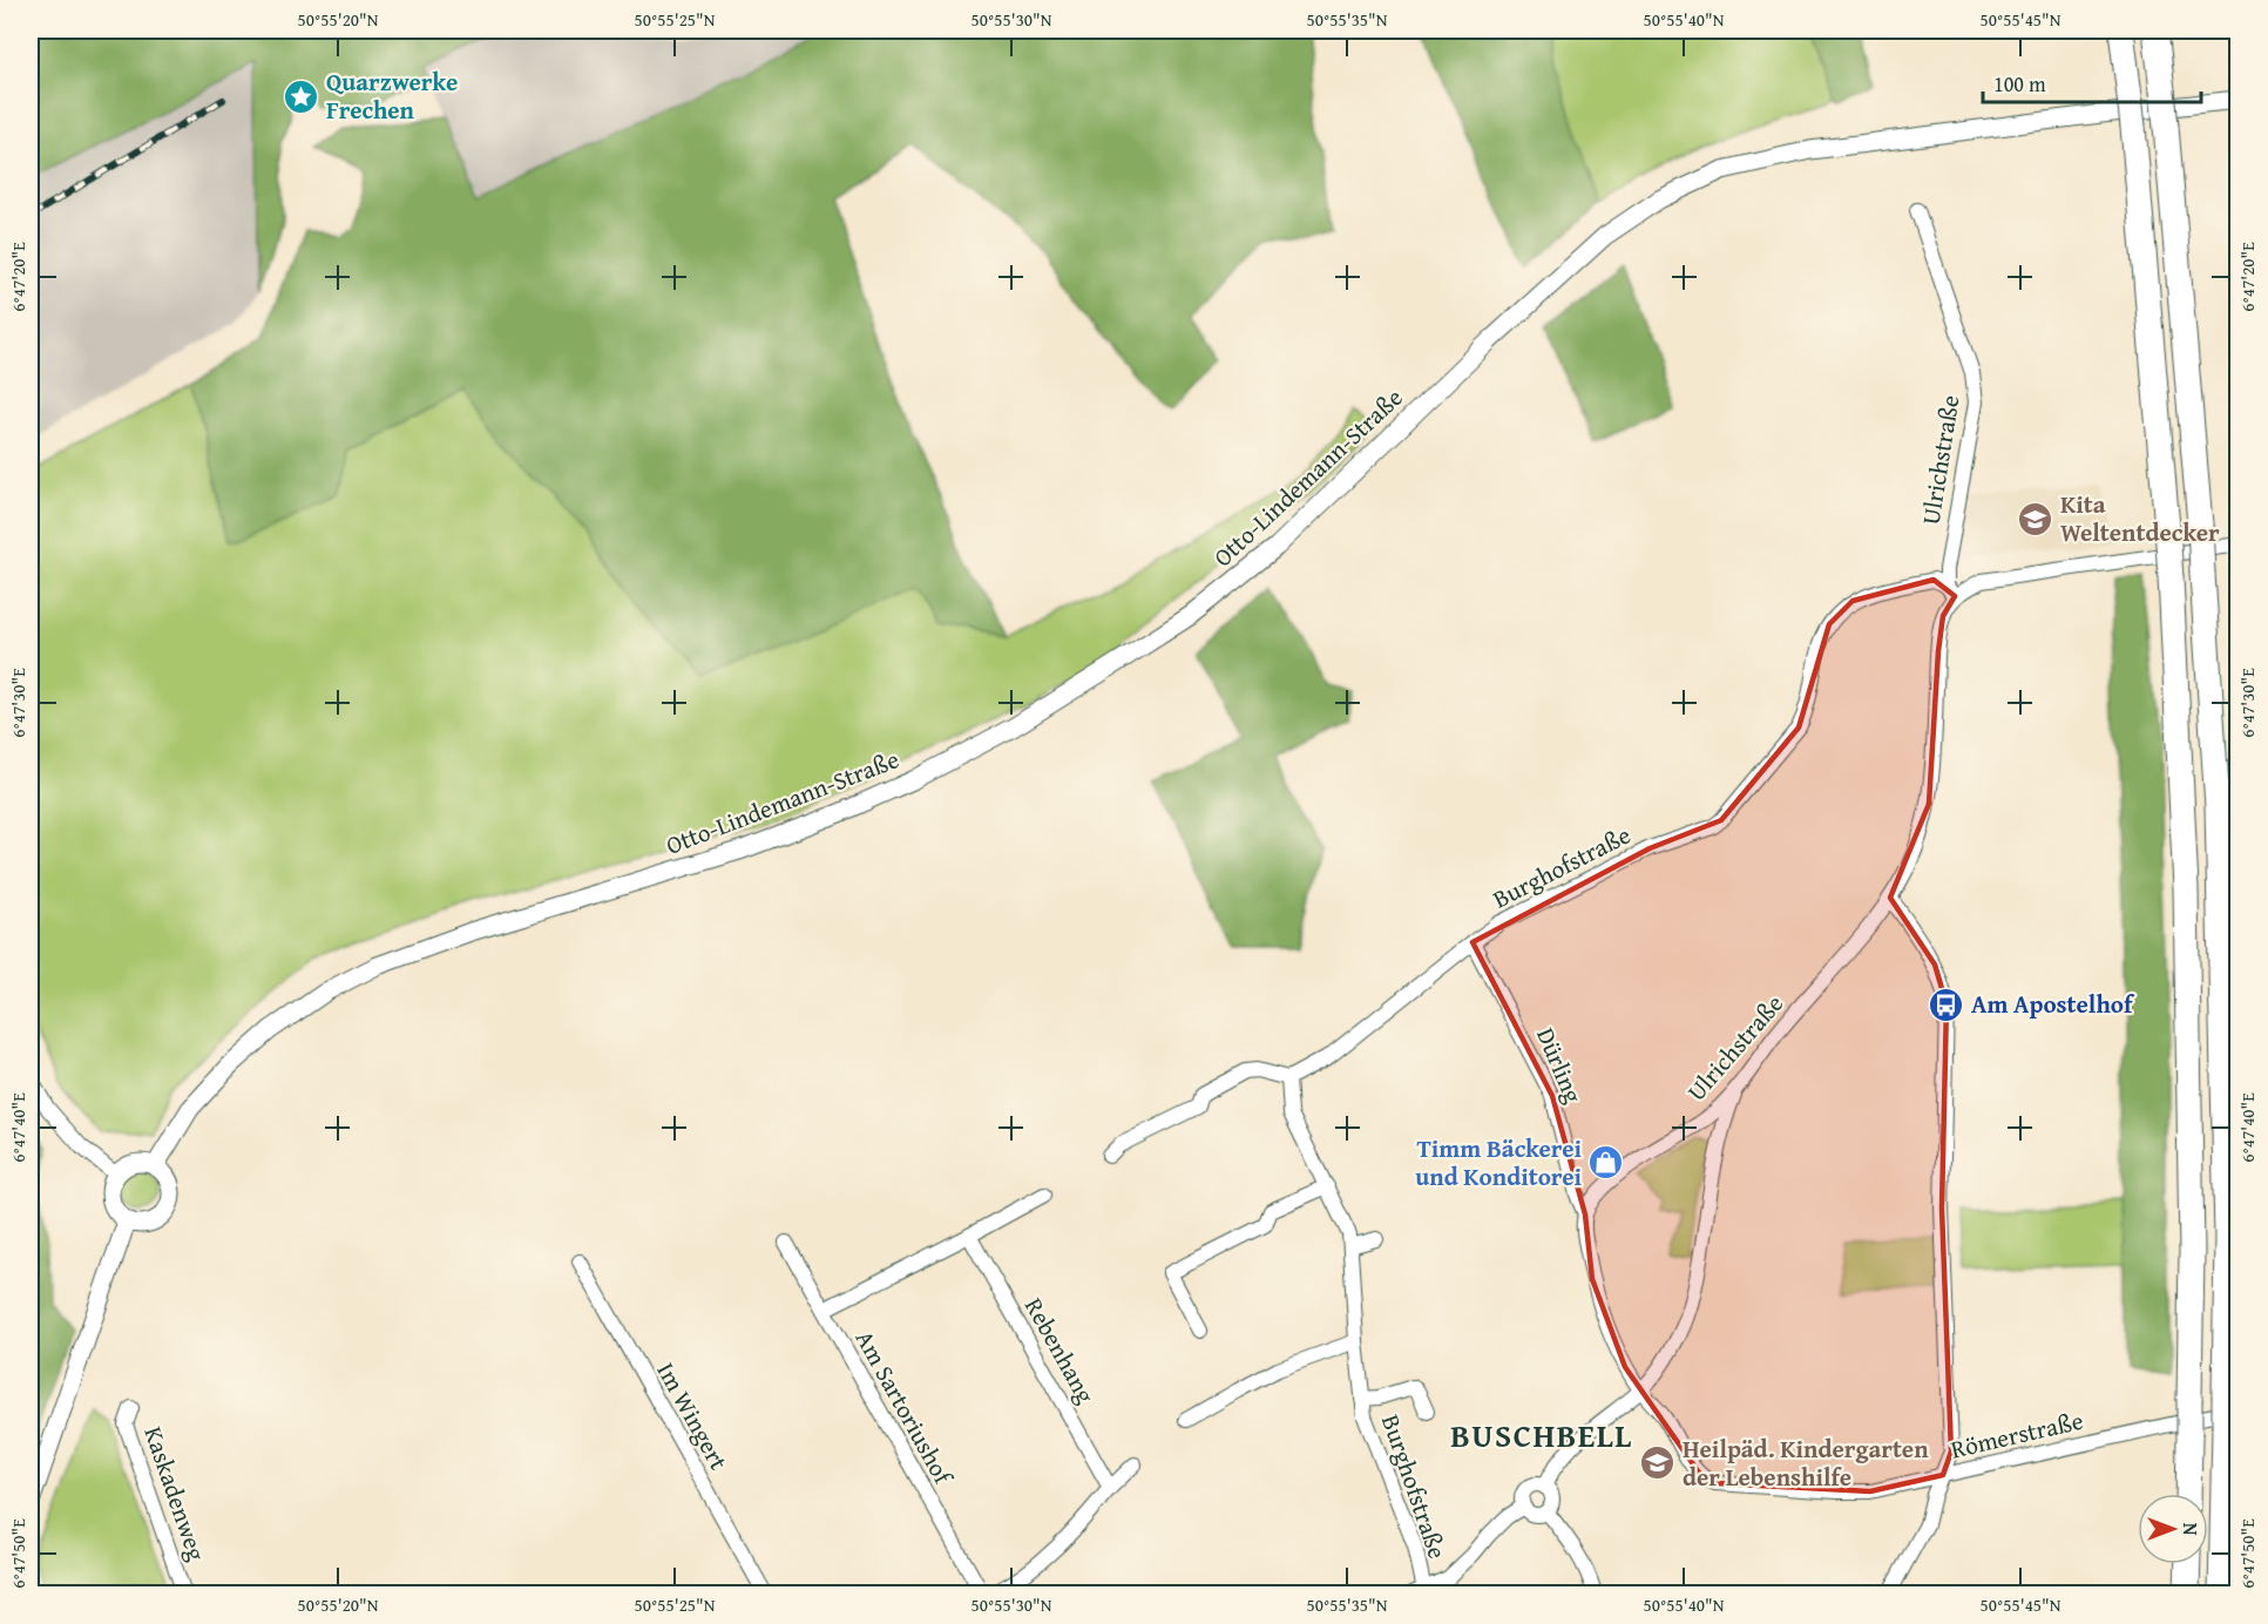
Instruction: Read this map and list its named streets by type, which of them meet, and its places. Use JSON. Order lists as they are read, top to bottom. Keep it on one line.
{"streets":{"street":["Ulrichstraße","Otto-Lindemann-Straße","Burghofstraße","Dürling","Rebenhang","Am Sartoriushof","Im Wingert","Römerstraße","Kaskadenweg"]},"crossings":[["Ulrichstraße","Burghofstraße"],["Ulrichstraße","Dürling"],["Burghofstraße","Dürling"]],"districts":["BUSCHBELL"],"places":{"place":["Quarzwerke Frechen"],"school or university":["Kita Weltentdecker","Heilpäd. Kindergarten der Lebenshilfe"],"bus stop":["Am Apostelhof"],"shop":["Timm Bäckerei und Konditorei"]},"scale_bar":"100 m","north":"right","coordinates":["50°55'20\"N","50°55'25\"N","50°55'30\"N","50°55'35\"N","50°55'40\"N","50°55'45\"N","6°47'20\"E","6°47'30\"E","6°47'40\"E","6°47'50\"E"]}
